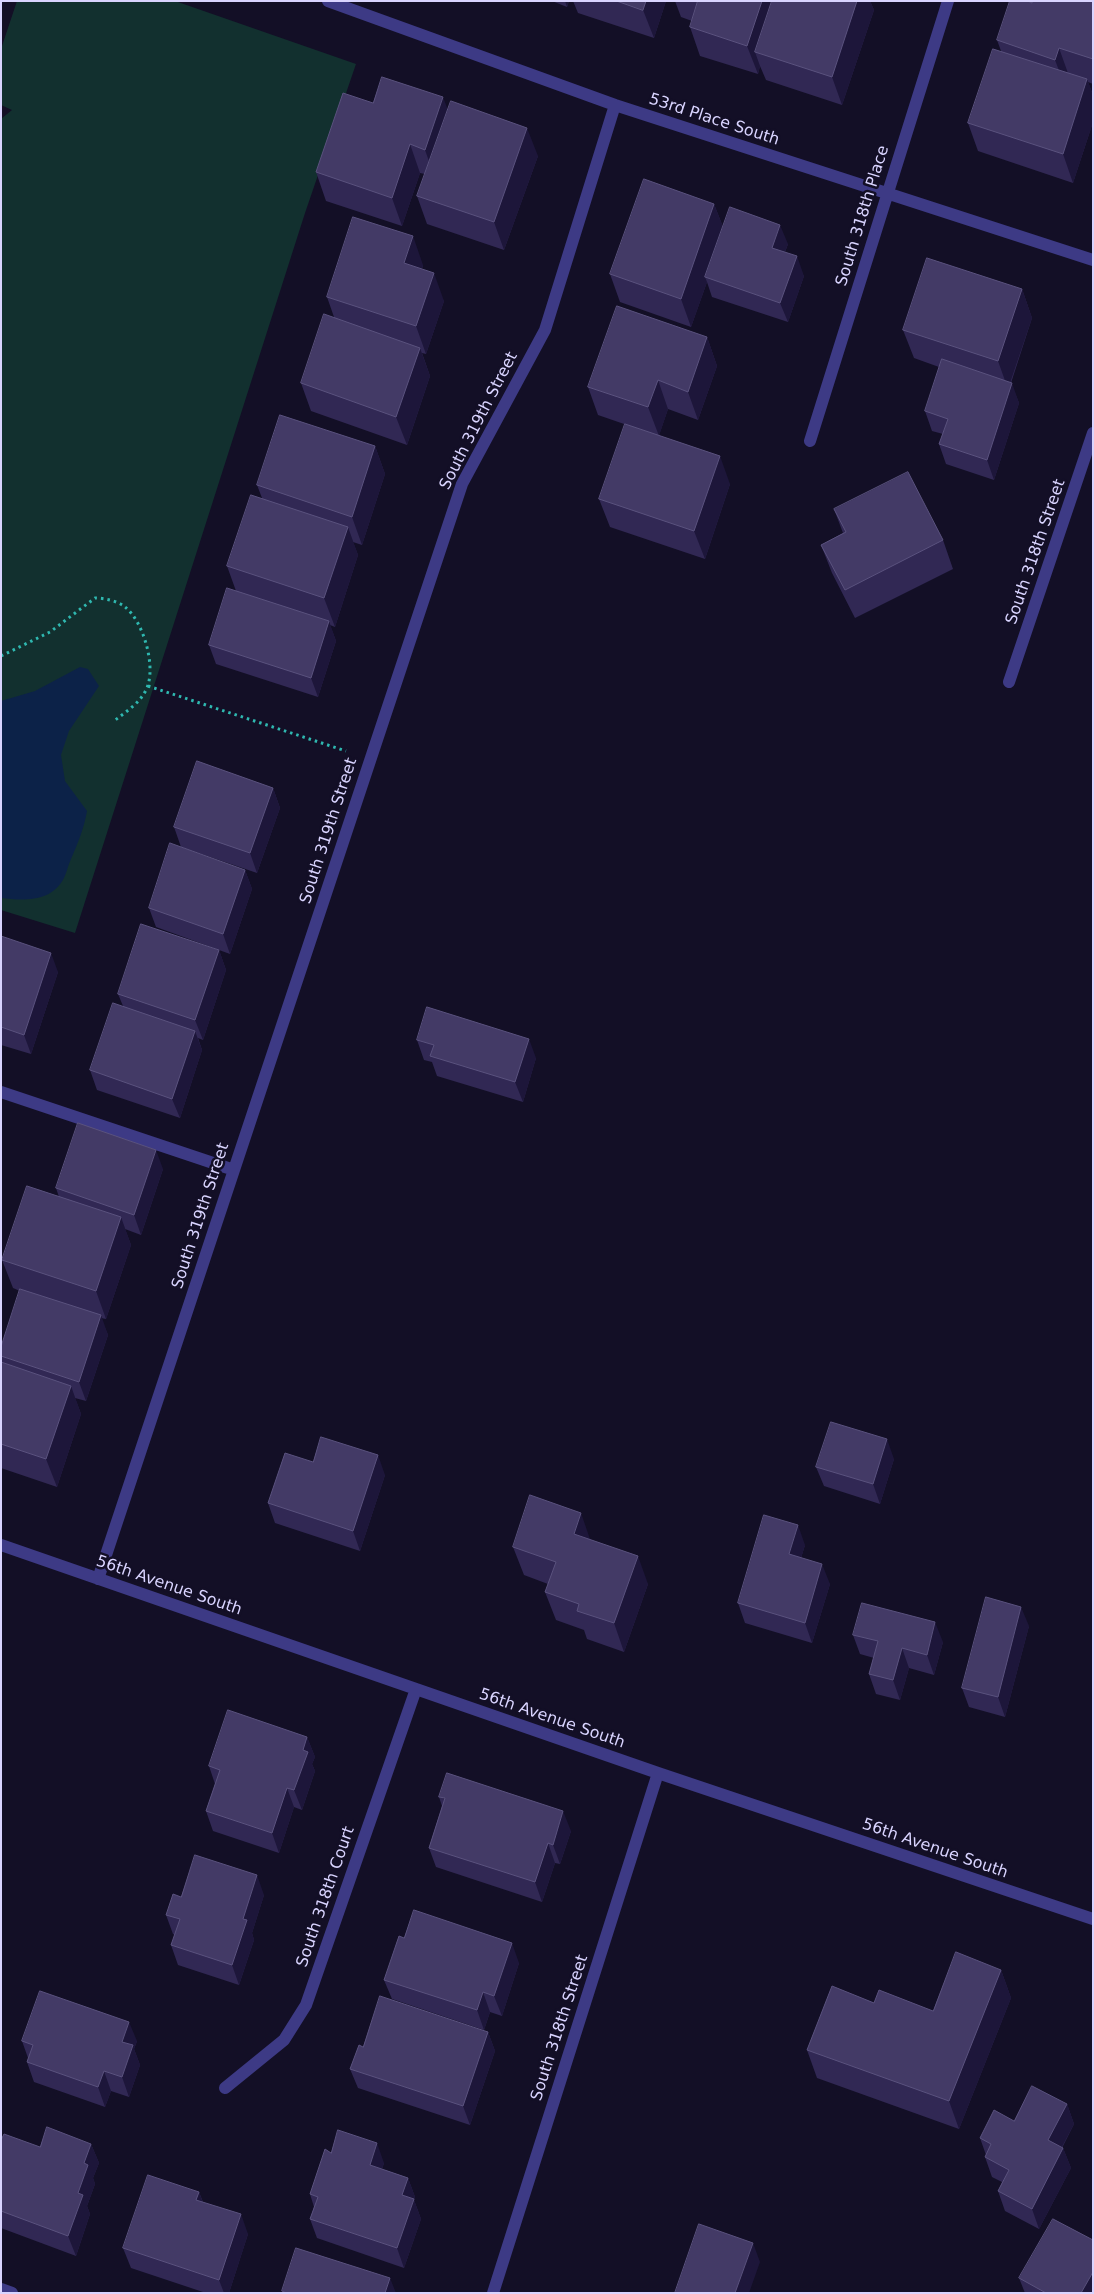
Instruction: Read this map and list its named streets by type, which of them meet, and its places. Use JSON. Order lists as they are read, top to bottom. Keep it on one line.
{"streets":{"street":["53rd Place South","South 318th Place","South 319th Street","South 318th Street","56th Avenue South","South 318th Court"]},"crossings":[["53rd Place South","South 318th Place"],["53rd Place South","South 319th Street"],["South 319th Street","56th Avenue South"],["South 318th Street","56th Avenue South"],["56th Avenue South","South 318th Court"]]}
